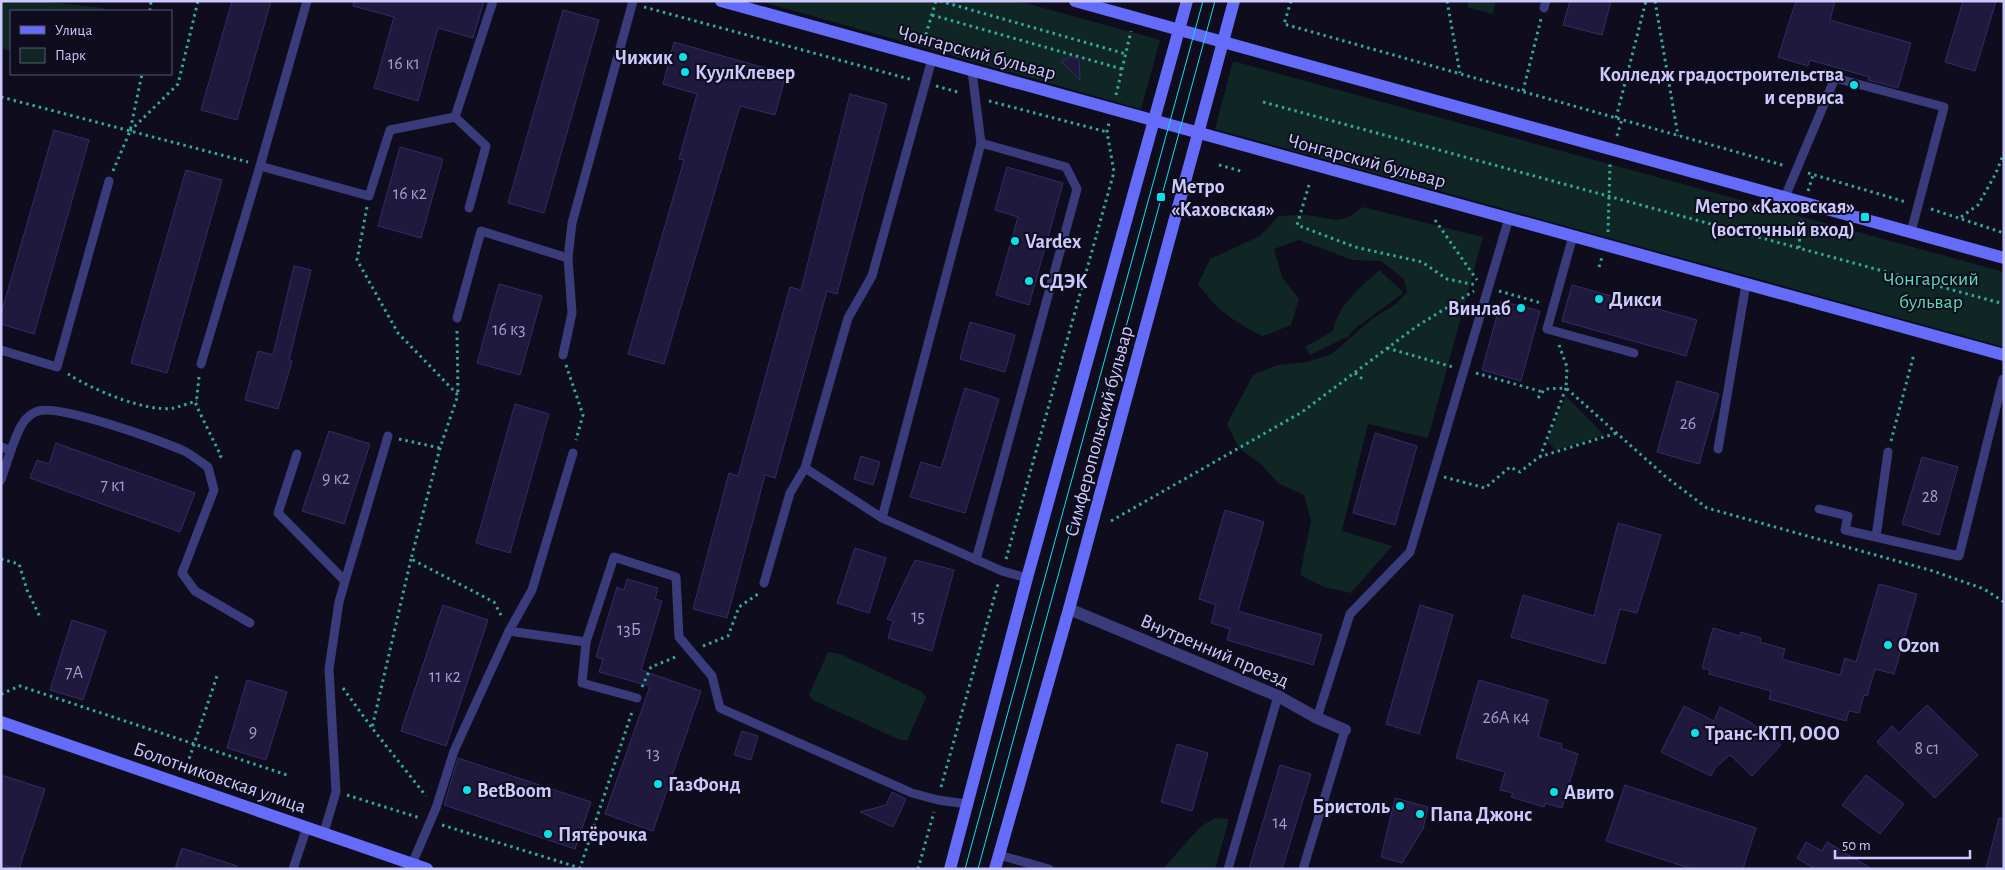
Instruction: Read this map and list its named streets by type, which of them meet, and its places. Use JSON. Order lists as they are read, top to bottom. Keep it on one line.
{"streets":{"main road":["Чонгарский бульвар","Симферопольский бульвар","Болотниковская улица"],"street":["Внутренний проезд"]},"crossings":[["Чонгарский бульвар","Симферопольский бульвар"],["Симферопольский бульвар","Внутренний проезд"]],"parks":["Чонгарский бульвар"],"places":{"other":["Чижик","КуулКлевер","Колледж градостроительства и сервиса","Vardex","СДЭК","Дикси","Винлаб","Ozon","Транс-КТП, ООО","ГазФонд","BetBoom","Авито","Бристоль","Папа Джонс","Пятёрочка"],"transit":["Метро «Каховская»","Метро «Каховская» (восточный вход)"]},"house_numbers":["16 к1","16 к2","16 к3","26","9 к2","7 к1","28","15","13Б","7А","11 к2","26А к4","9","8 с1","13","14"],"legend":["Улица","Парк"],"scale_bar":"50 m"}
